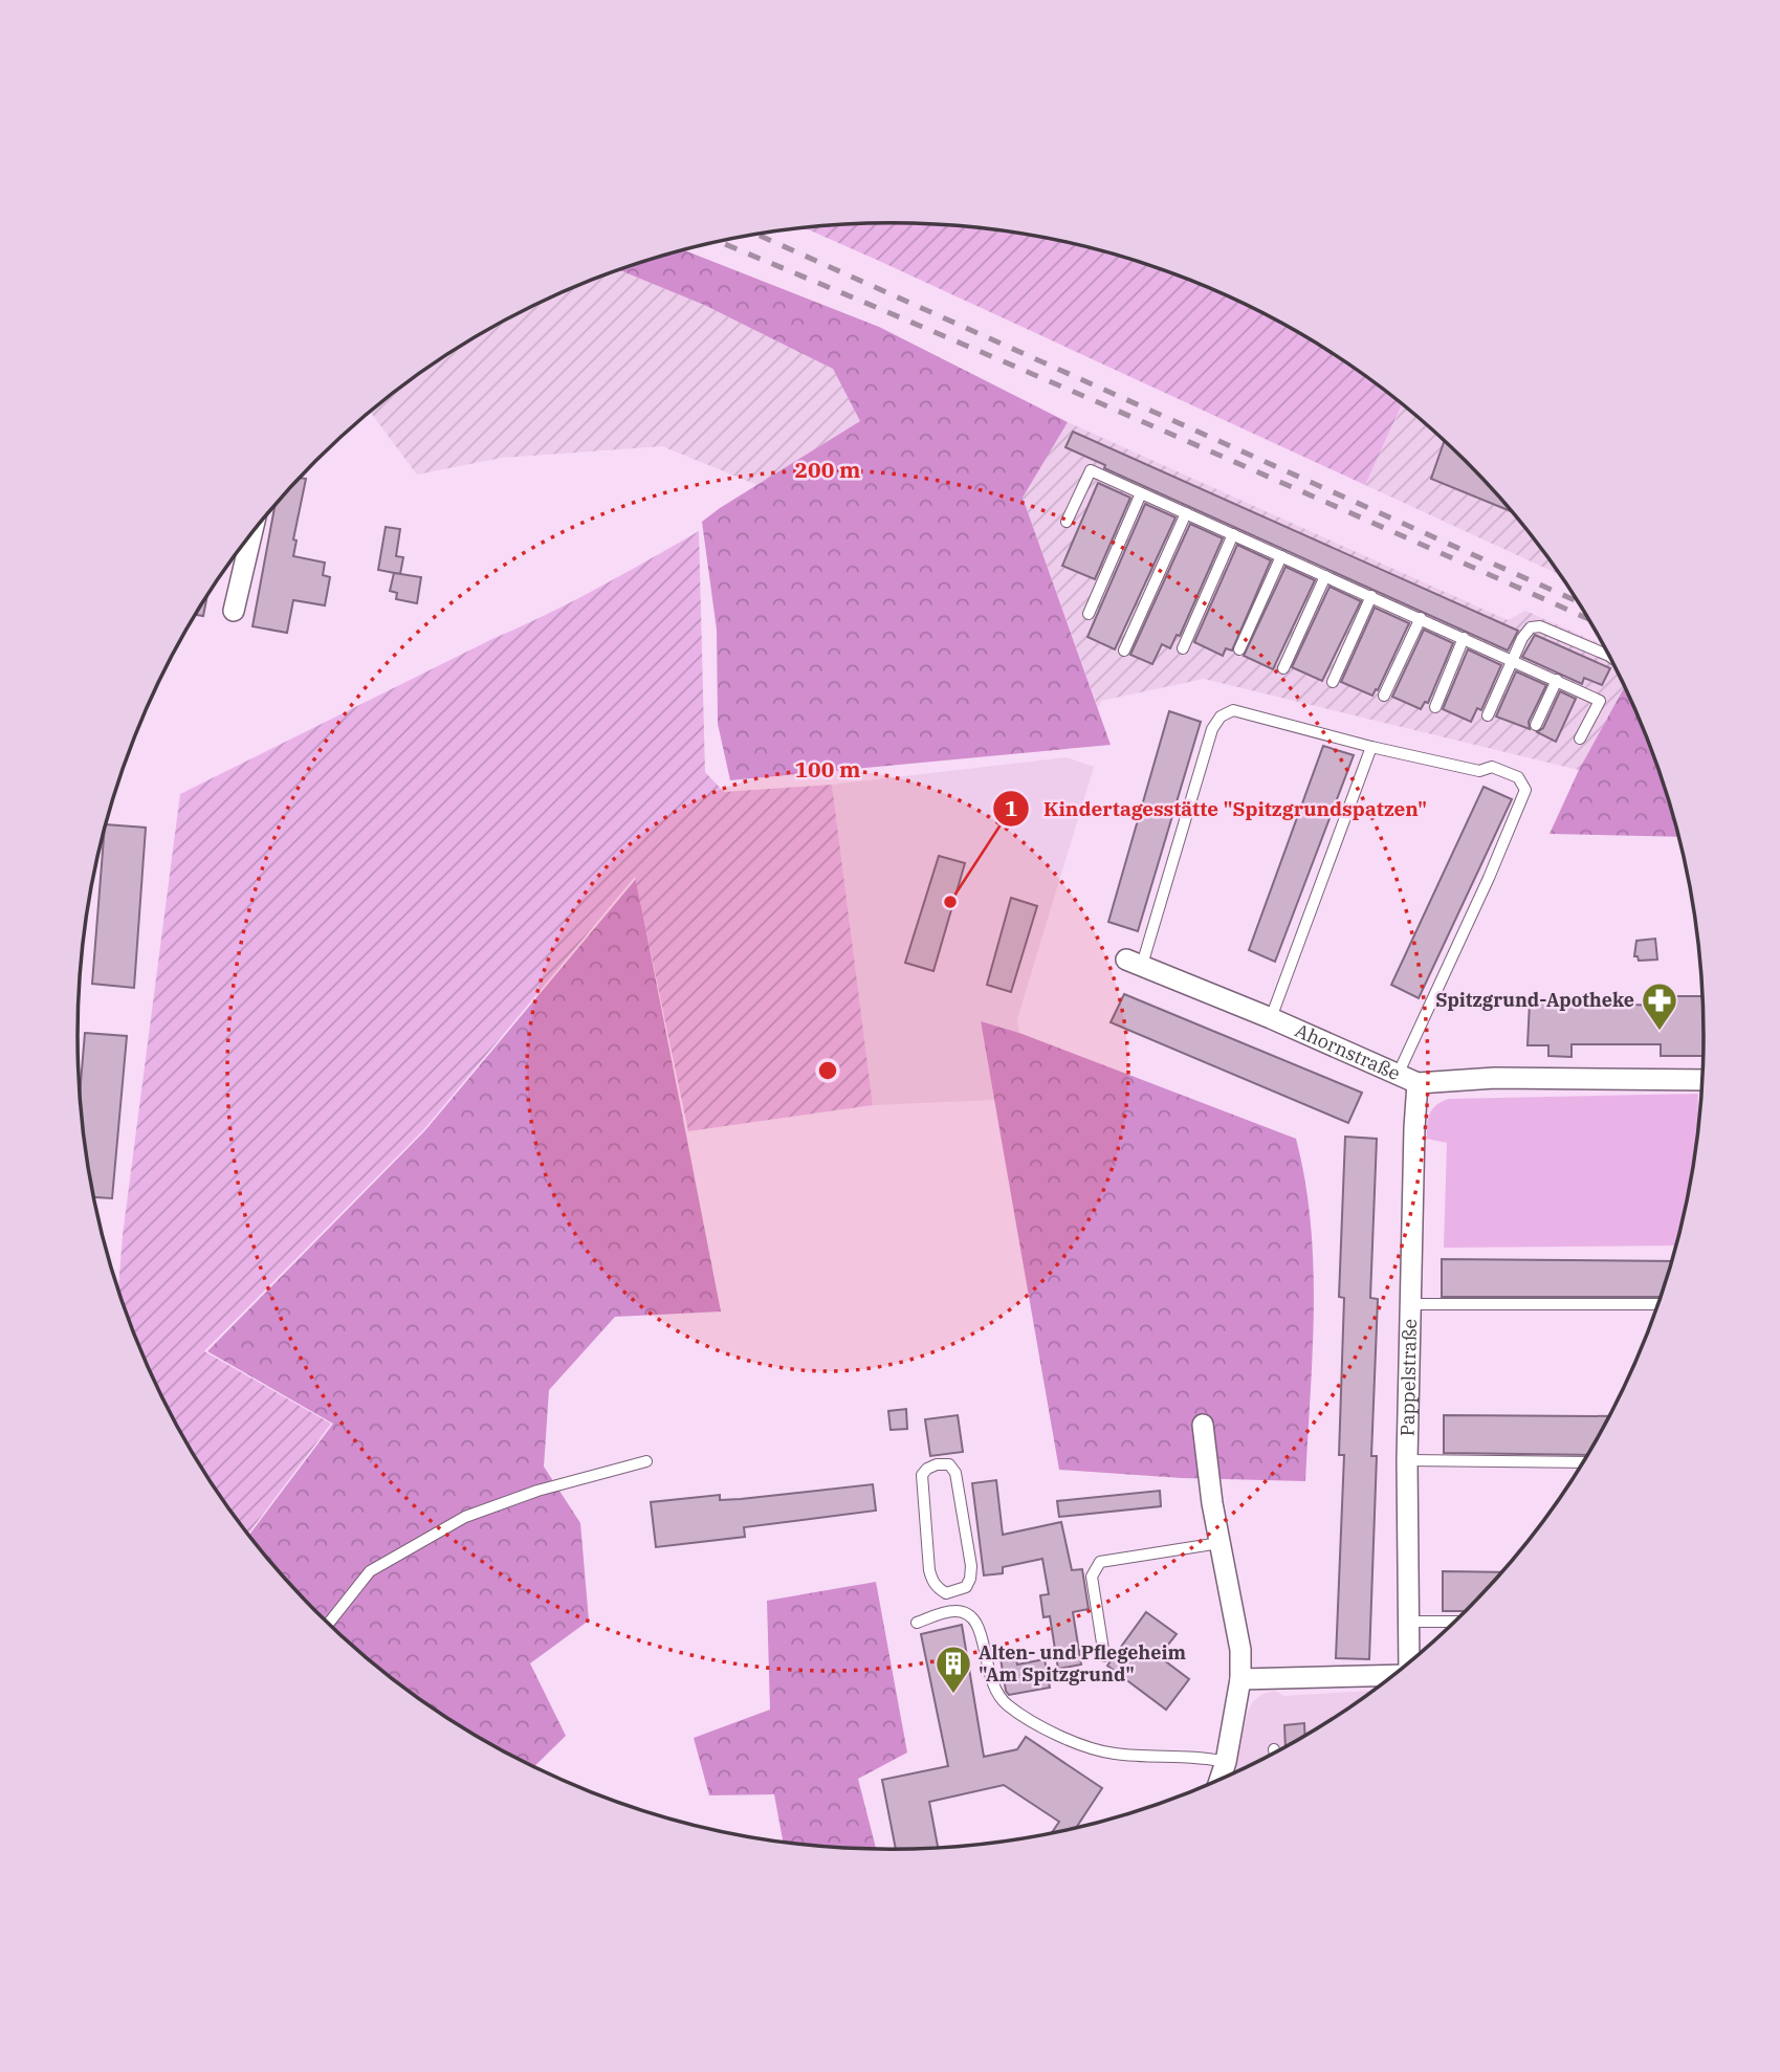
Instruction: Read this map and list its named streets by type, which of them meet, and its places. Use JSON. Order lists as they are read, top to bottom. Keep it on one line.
{"streets":{"street":["Ahornstraße","Pappelstraße"]},"crossings":[["Ahornstraße","Pappelstraße"]],"places":{"other":["Kindertagesstätte \"Spitzgrundspatzen\""],"pharmacy":["Spitzgrund-Apotheke"],"building":["Alten- und Pflegeheim \"Am Spitzgrund\""]},"rings":["200 m","100 m"]}
